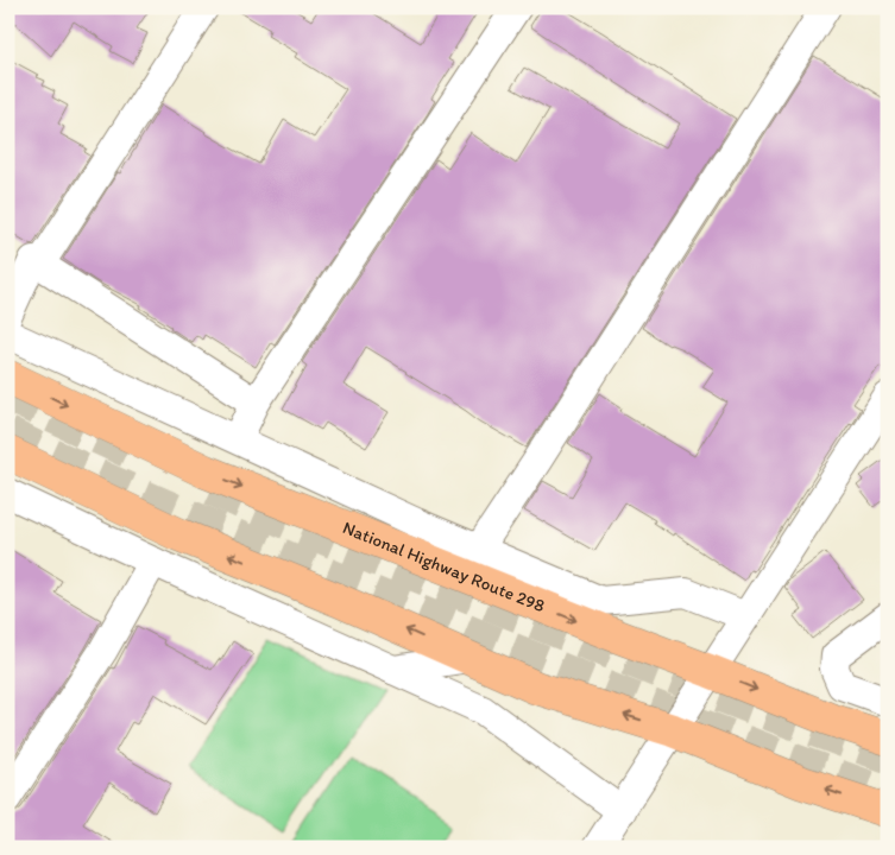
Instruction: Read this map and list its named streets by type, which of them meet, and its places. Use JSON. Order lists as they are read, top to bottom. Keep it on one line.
{"streets":{"highway":["National Highway Route 298"]}}
